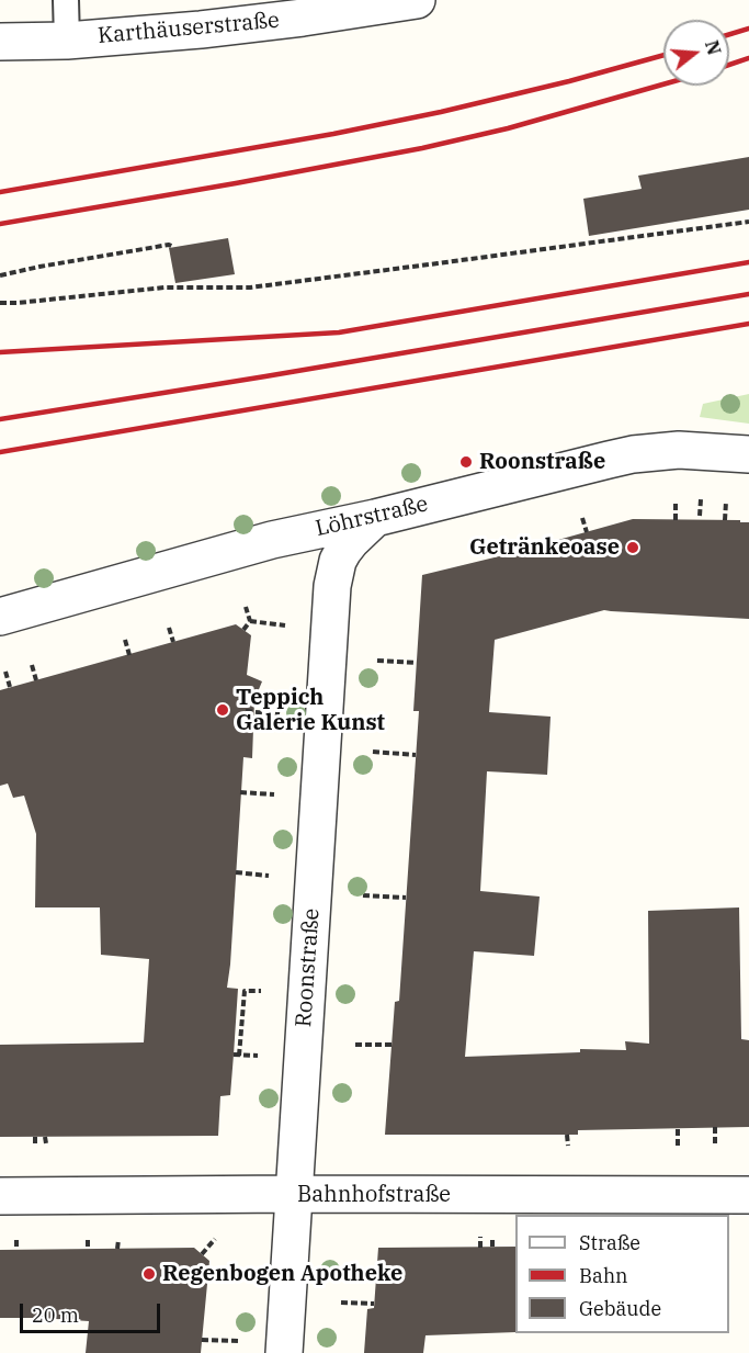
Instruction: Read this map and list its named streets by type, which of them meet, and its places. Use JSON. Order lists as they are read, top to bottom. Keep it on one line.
{"streets":{"street":["Karthäuserstraße","Löhrstraße","Roonstraße","Bahnhofstraße"]},"crossings":[["Löhrstraße","Roonstraße"],["Roonstraße","Bahnhofstraße"]],"places":["Roonstraße","Getränkeoase","Teppich Galerie Kunst","Regenbogen Apotheke"],"legend":["Straße","Bahn","Gebäude"],"scale_bar":"20 m","north":"right"}
